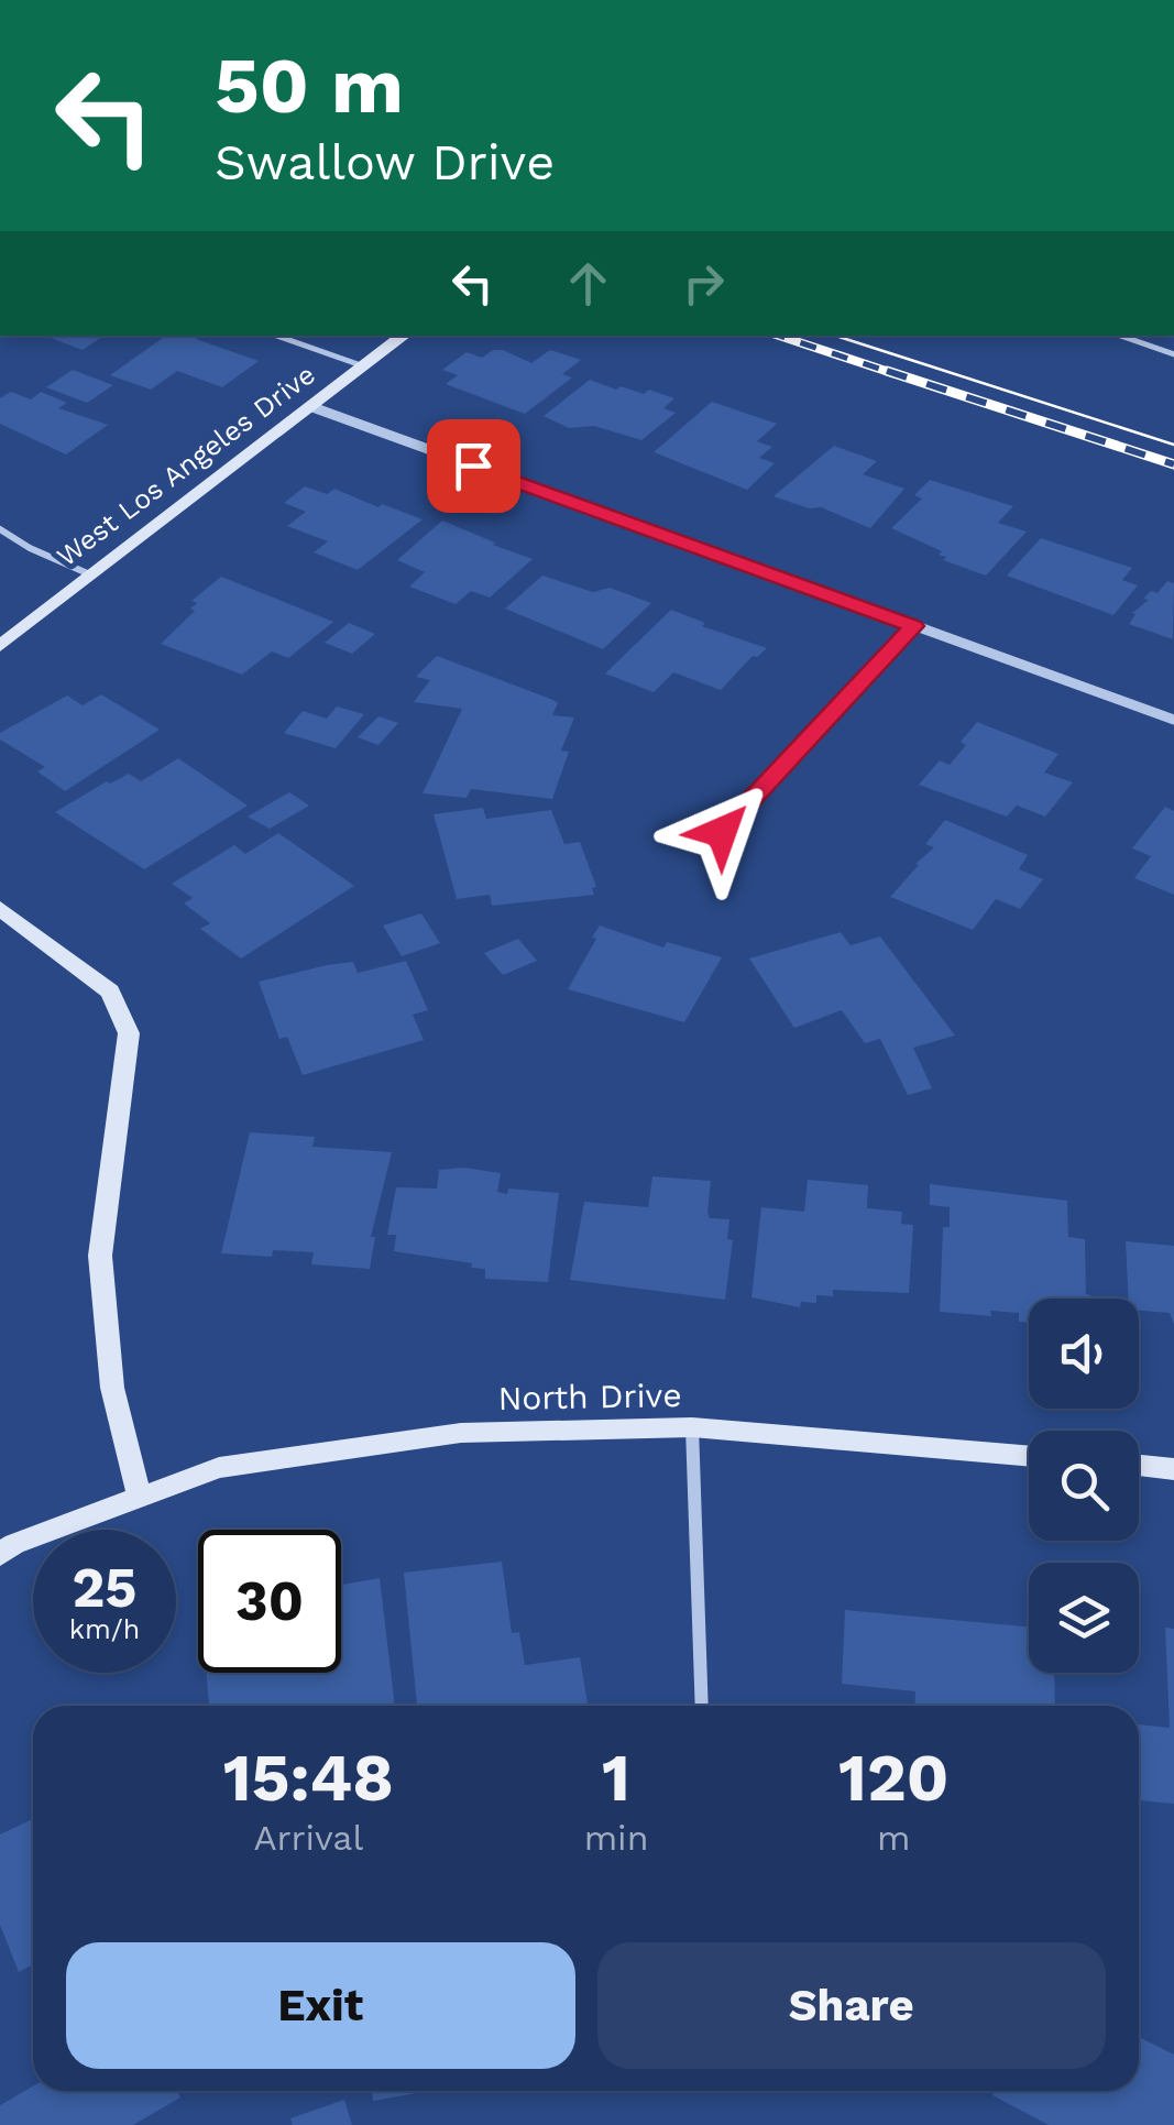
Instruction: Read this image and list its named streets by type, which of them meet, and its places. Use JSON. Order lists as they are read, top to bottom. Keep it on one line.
{"streets":{"street":["West Los Angeles Drive","North Drive"]},"page":{"turn":["50 m","Swallow Drive"],"speed":"25 km/h","limit":"30","eta":["15:48","Arrival","1","min","120","m"],"buttons":["Exit","Share"]}}
